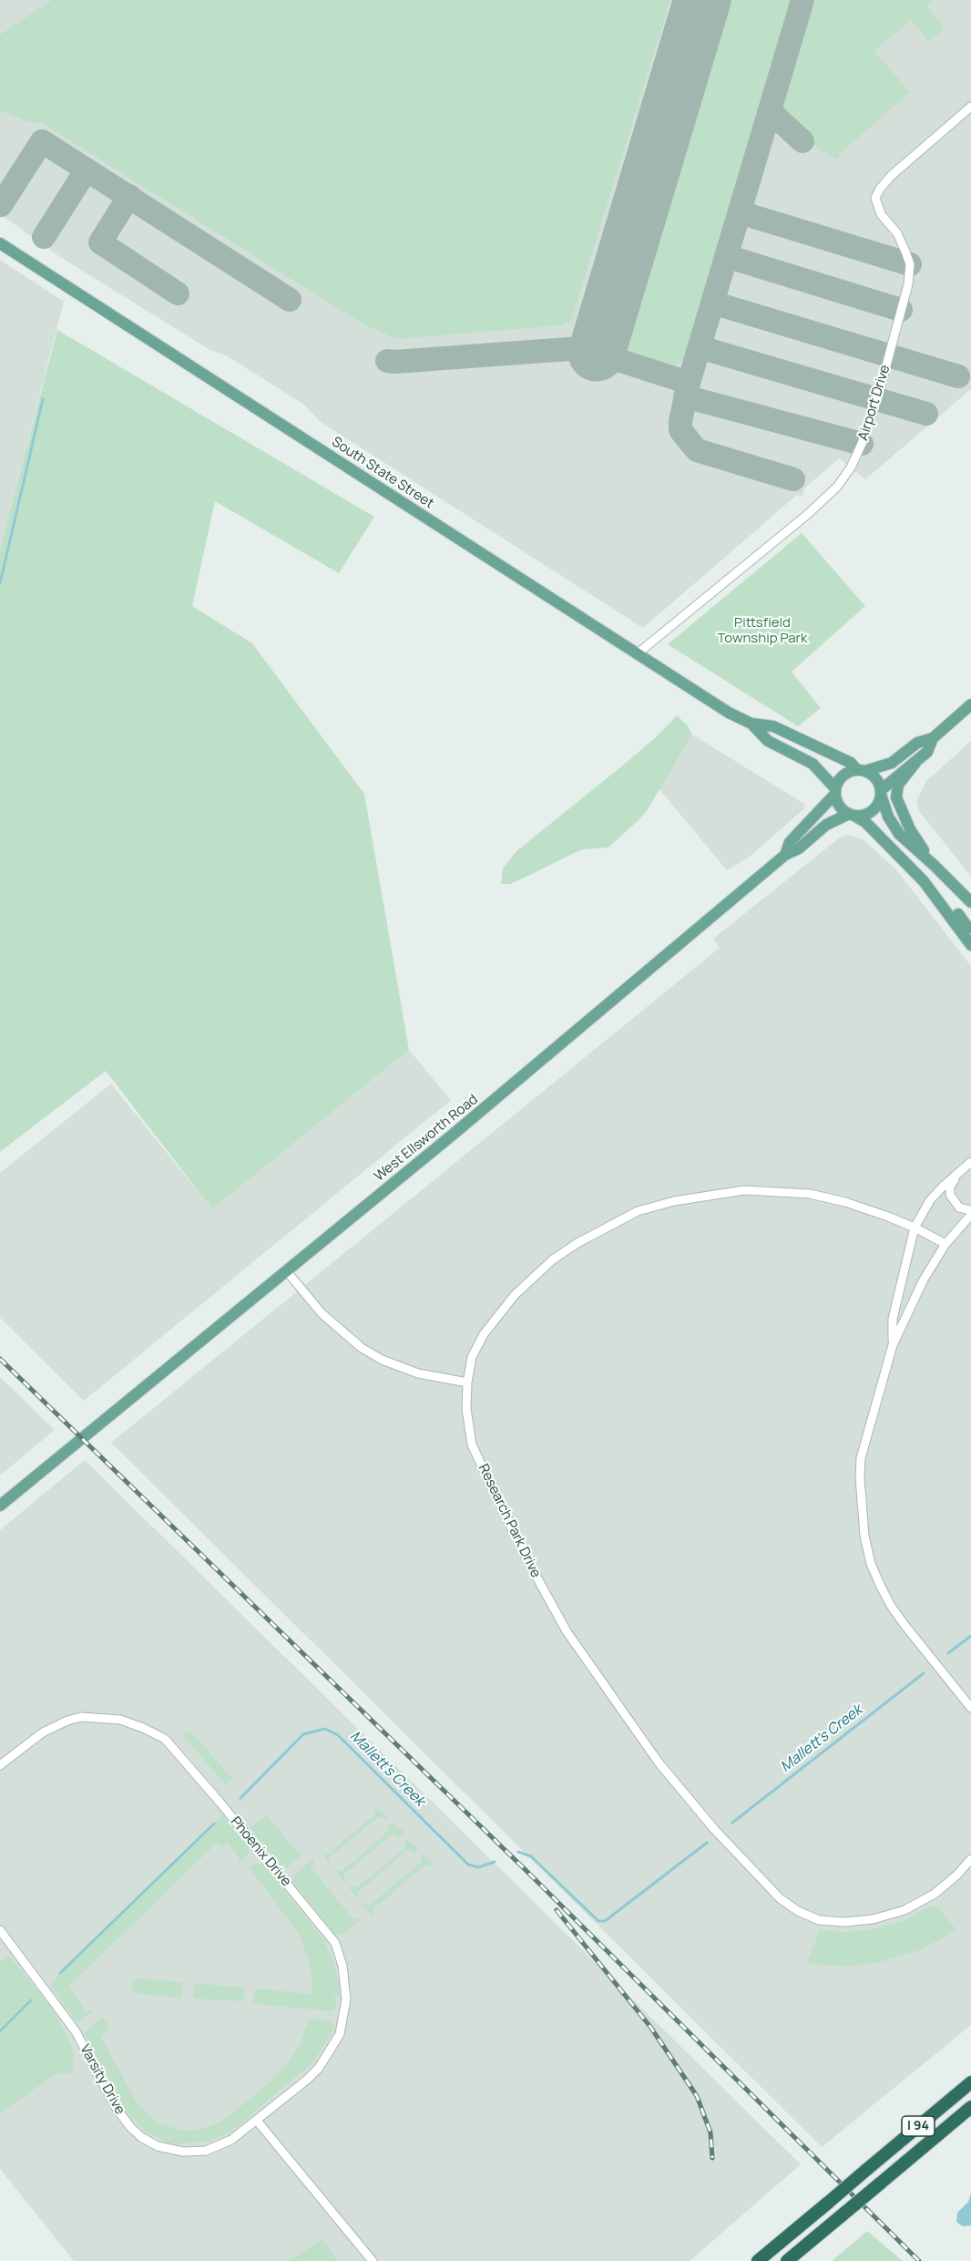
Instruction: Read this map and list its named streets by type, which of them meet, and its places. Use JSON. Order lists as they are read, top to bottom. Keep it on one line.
{"streets":{"highway":["I 94"],"main road":["South State Street","West Ellsworth Road"],"street":["Airport Drive","Research Park Drive","Phoenix Drive","Varsity Drive"]},"crossings":[["Airport Drive","South State Street"],["South State Street","West Ellsworth Road"],["Phoenix Drive","Varsity Drive"]],"water":["Mallett's Creek"],"parks":["Pittsfield Township Park"]}
